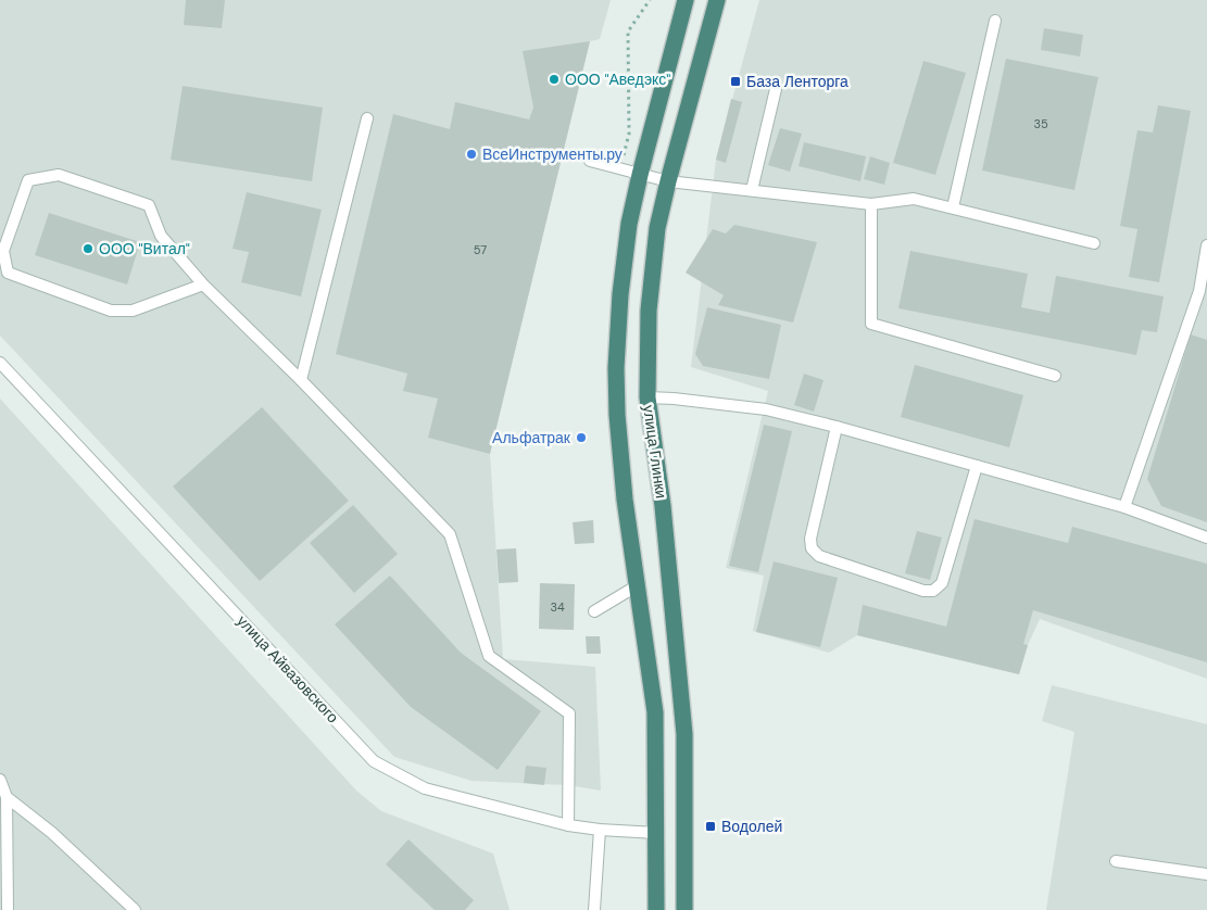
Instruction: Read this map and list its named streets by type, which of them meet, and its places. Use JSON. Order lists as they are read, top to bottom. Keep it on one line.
{"streets":{"highway":["улица Глинки"],"lane":["улица Айвазовского"]},"places":{"other":["ООО \"Аведэкс\"","ВсеИнструменты.ру","ООО \"Витал\"","Альфатрак"],"transit":["База Ленторга","Водолей"]},"house_numbers":["35","57","34"]}
